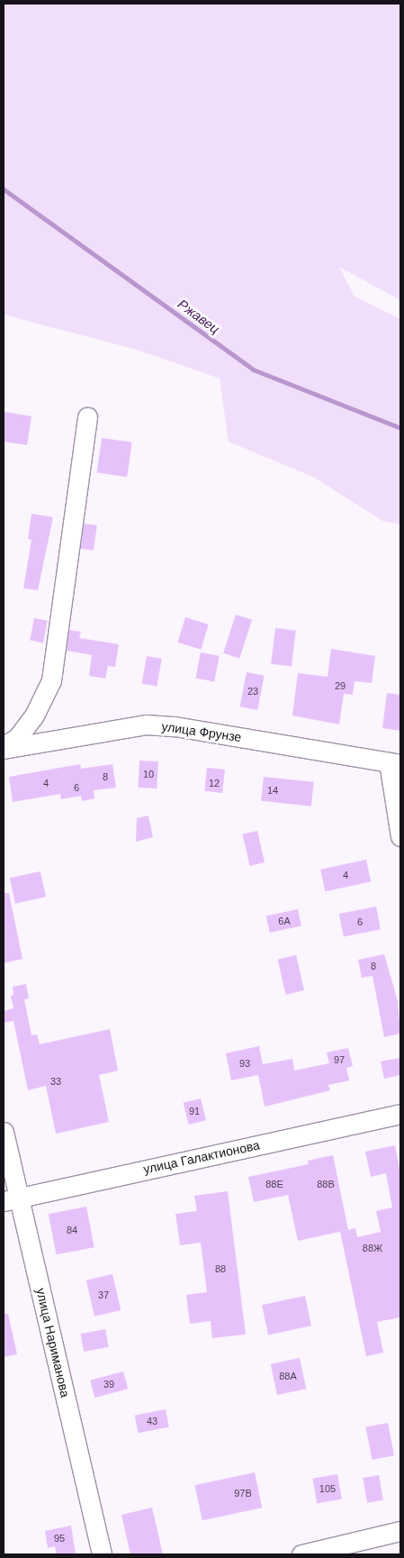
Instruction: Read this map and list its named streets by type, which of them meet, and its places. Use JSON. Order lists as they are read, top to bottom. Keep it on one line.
{"streets":{"street":["улица Фрунзе","улица Галактионова","улица Нариманова"]},"crossings":[["улица Галактионова","улица Нариманова"]],"water":["Ржавец"],"house_numbers":["29","23","10","8","4","12","6","14","4","6А","6","8","97","93","33","91","88Е","88В","84","88Ж","88","37","88А","39","43","105","97В","95"]}
